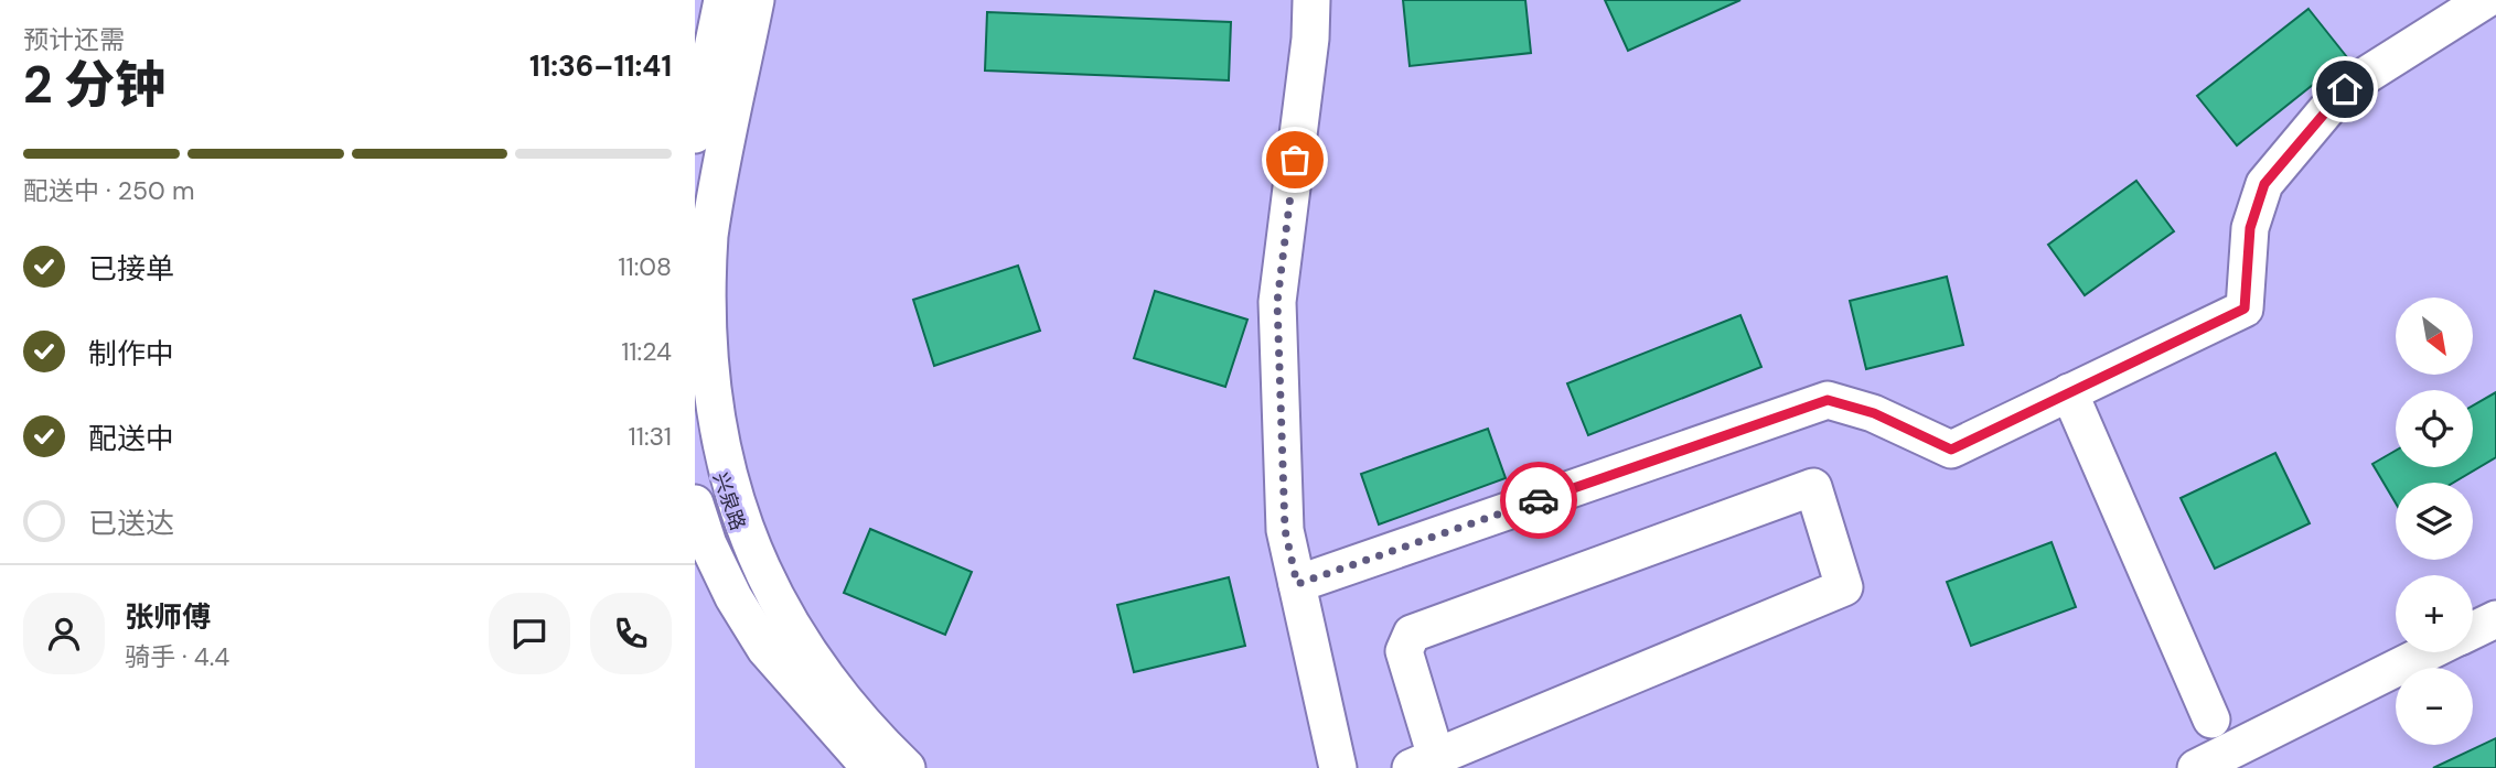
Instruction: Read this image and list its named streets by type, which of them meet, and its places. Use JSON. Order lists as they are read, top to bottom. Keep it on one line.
{"streets":{"street":["兴泉路"]},"north":"bottom right","page":{"heading":["2 分钟","预计还需","11:36–11:41"],"panel":["张师傅","骑手 · 4.4"],"bar":"配送中 · 250 m","list":[["已接单","11:08"],["制作中","11:24"],["配送中","11:31"],"已送达"],"map_buttons":["+","−"]}}
